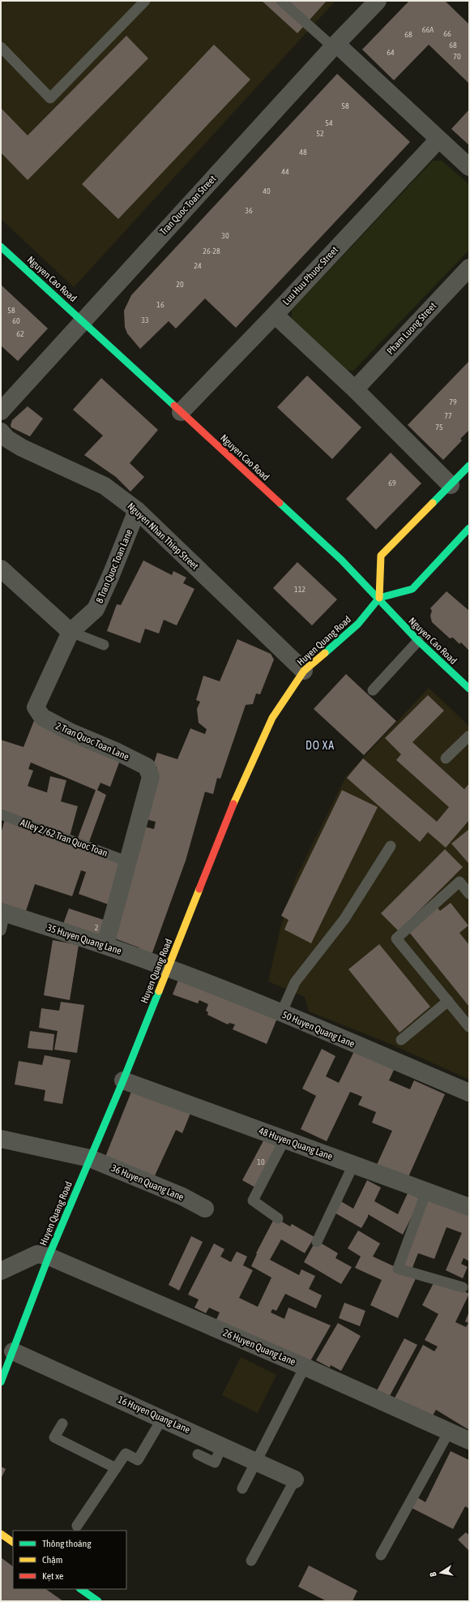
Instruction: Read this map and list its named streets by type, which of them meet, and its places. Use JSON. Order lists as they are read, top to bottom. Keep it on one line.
{"streets":{"street":["Tran Quoc Toan Street","Luu Huu Phuoc Street","Nguyen Cao Road","Pham Luong Street","Nguyen Nhan Thiep Street","8 Tran Quoc Toan Lane","Huyen Quang Road","2 Tran Quoc Toan Lane","35 Huyen Quang Lane","50 Huyen Quang Lane","48 Huyen Quang Lane","36 Huyen Quang Lane","26 Huyen Quang Lane","16 Huyen Quang Lane"],"lane":["Alley 2/62 Tran Quoc Toan"]},"crossings":[["Tran Quoc Toan Street","Nguyen Cao Road"],["Luu Huu Phuoc Street","Nguyen Cao Road"],["Nguyen Cao Road","Huyen Quang Road"],["Nguyen Nhan Thiep Street","8 Tran Quoc Toan Lane"],["Nguyen Nhan Thiep Street","Huyen Quang Road"],["8 Tran Quoc Toan Lane","2 Tran Quoc Toan Lane"],["Huyen Quang Road","35 Huyen Quang Lane"],["Huyen Quang Road","50 Huyen Quang Lane"],["Huyen Quang Road","48 Huyen Quang Lane"],["Huyen Quang Road","36 Huyen Quang Lane"],["Huyen Quang Road","26 Huyen Quang Lane"],["Huyen Quang Road","16 Huyen Quang Lane"],["2 Tran Quoc Toan Lane","Alley 2/62 Tran Quoc Toan"],["2 Tran Quoc Toan Lane","35 Huyen Quang Lane"],["35 Huyen Quang Lane","50 Huyen Quang Lane"]],"districts":["DO XA"],"house_numbers":["66A","66","68","68","64","70","58","54","52","48","44","40","36","30","26-28","24","20","16","58","33","60","62","79","77","75","69","112","2","10"],"legend":["Thông thoáng","Chậm","Kẹt xe"],"north":"left"}
